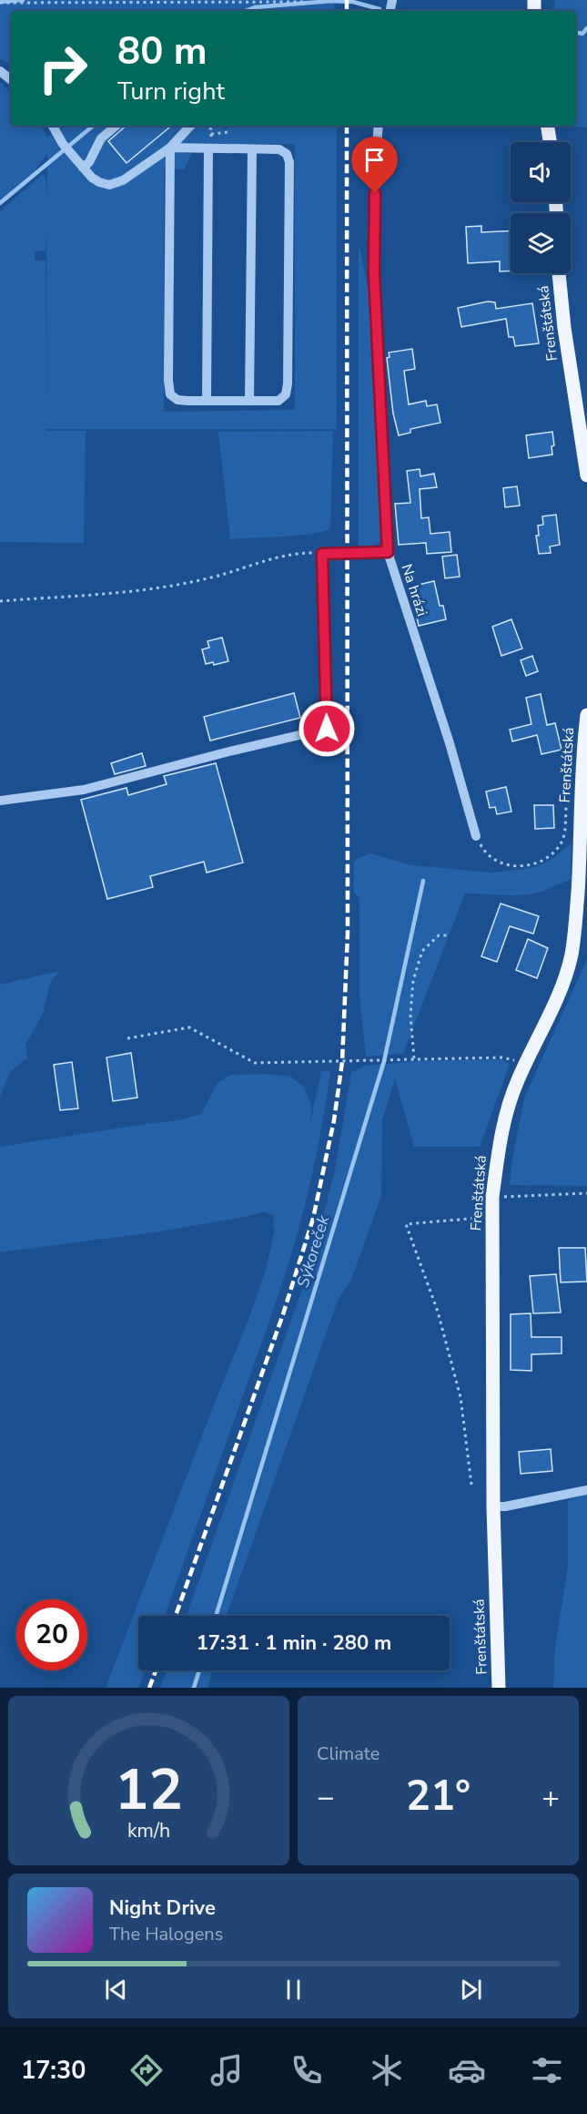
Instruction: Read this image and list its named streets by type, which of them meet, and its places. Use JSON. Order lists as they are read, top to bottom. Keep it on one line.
{"streets":{"main road":["Frenštátská"],"street":["Na hrázi"]},"water":["Sýkoreček"],"page":{"turn":["80 m","Turn right"],"limit":"20","trip":"17:31 · 1 min · 280 m","tile":"Climate","heat":["−","21°","+"],"song":["Night Drive","The Halogens"],"tabs":"17:30","gauge":["12","km/h"]}}
